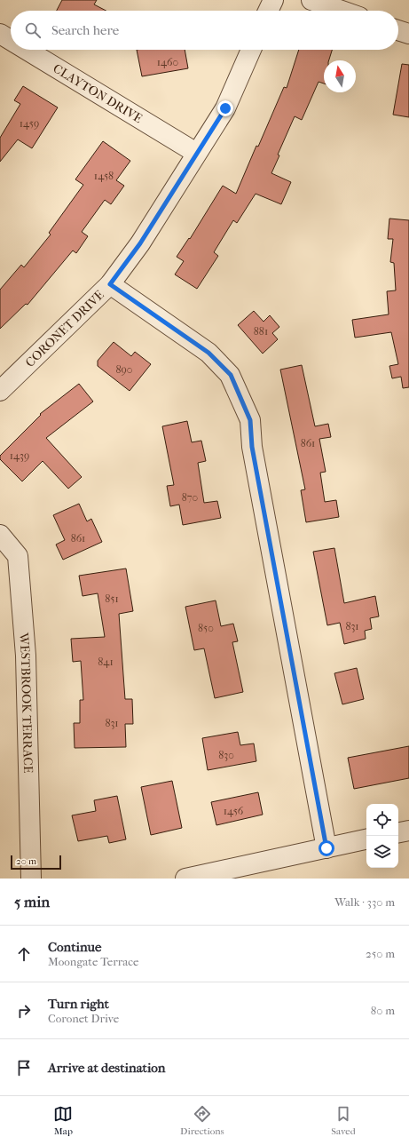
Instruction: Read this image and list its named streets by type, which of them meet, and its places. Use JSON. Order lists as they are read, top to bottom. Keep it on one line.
{"streets":{"street":["CLAYTON DRIVE","CORONET DRIVE","WESTBROOK TERRACE"]},"crossings":[["CLAYTON DRIVE","CORONET DRIVE"]],"house_numbers":["1460","1459","1458","881","890","861","1439","870","861","851","831","850","841","831","830","1456"],"scale_bar":"20 m","north":"top","page":{"search":"Search here","scale":"20 m","heading":["5 min","Walk · 330 m"],"list":[["Continue","Moongate Terrace","250 m"],["Turn right","Coronet Drive","80 m"],"Arrive at destination"],"nav":["Map","Directions","Saved"]}}
